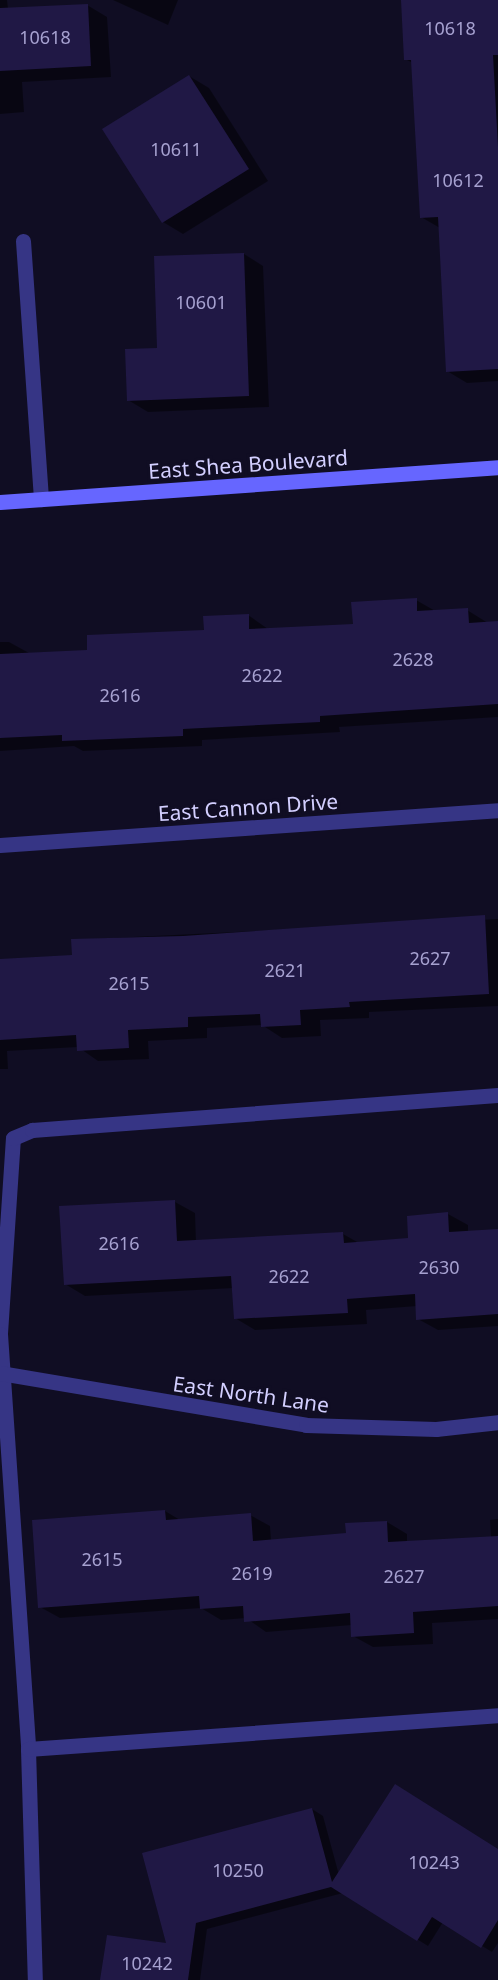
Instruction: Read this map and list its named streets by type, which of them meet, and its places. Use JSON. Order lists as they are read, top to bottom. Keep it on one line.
{"streets":{"street":["East Shea Boulevard","East Cannon Drive","East North Lane"]},"house_numbers":["10618","10618","10611","10612","10601","2628","2622","2616","2627","2621","2615","2616","2630","2622","2615","2619","2627","10243","10250","10242"]}
